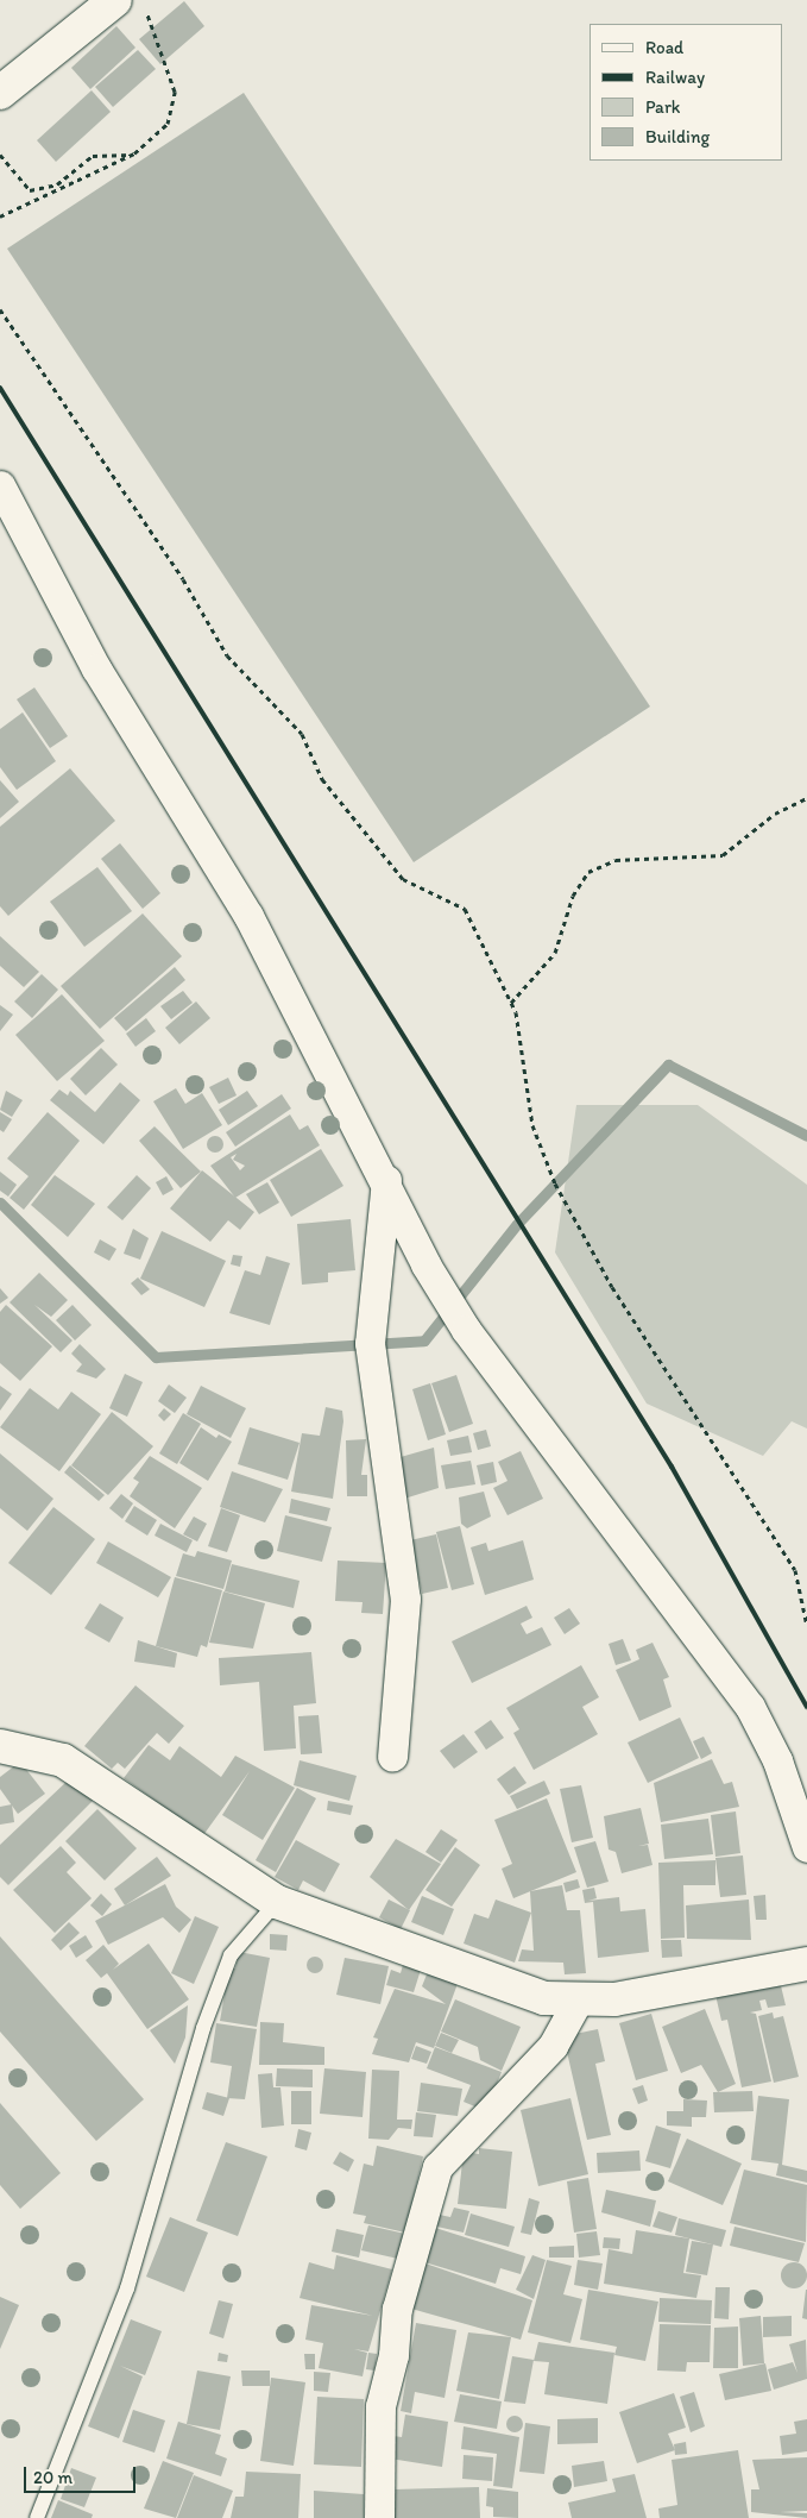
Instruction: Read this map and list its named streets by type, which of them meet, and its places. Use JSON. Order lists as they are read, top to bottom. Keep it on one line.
{"legend":["Road","Railway","Park","Building"],"scale_bar":"20 m"}
